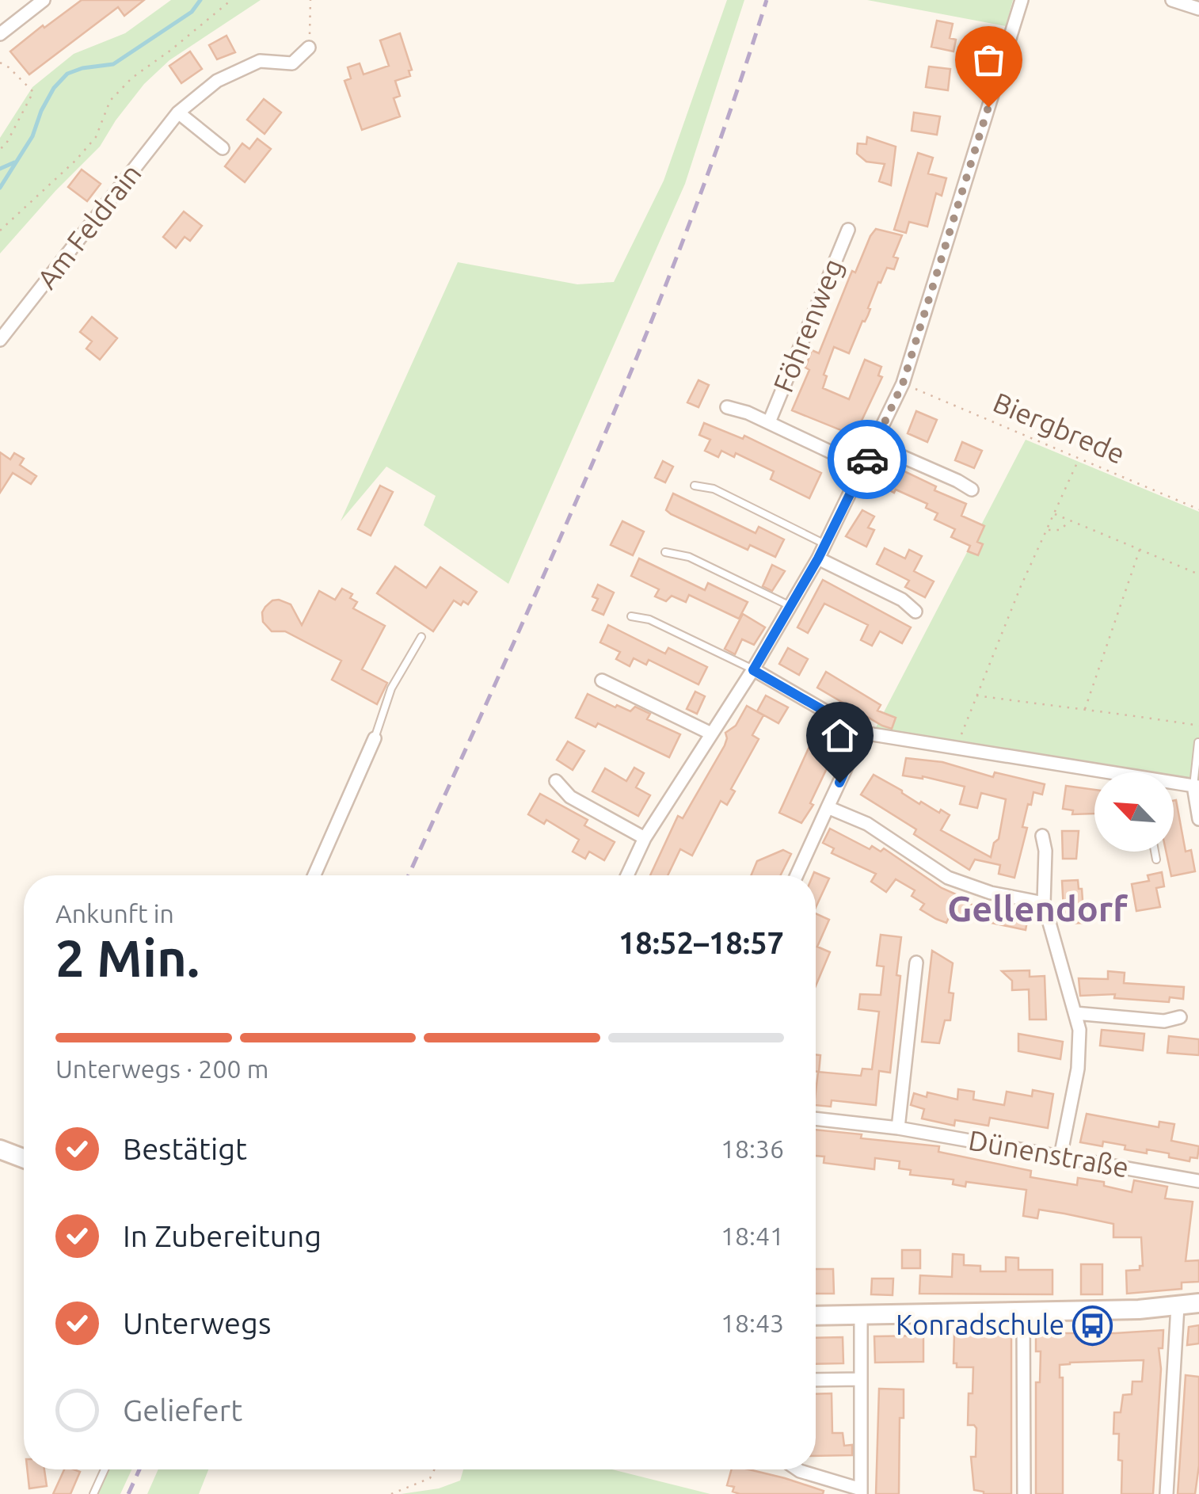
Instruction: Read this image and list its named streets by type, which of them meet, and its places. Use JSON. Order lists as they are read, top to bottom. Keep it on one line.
{"streets":{"street":["Am Feldrain","Föhrenweg","Dünenstraße"],"path":["Biergbrede"]},"districts":["Gellendorf"],"places":{"bus stop":["Konradschule"]},"north":"top left","page":{"heading":["2 Min.","Ankunft in","18:52–18:57"],"bar":"Unterwegs · 200 m","list":[["Bestätigt","18:36"],["In Zubereitung","18:41"],["Unterwegs","18:43"],"Geliefert"]}}
